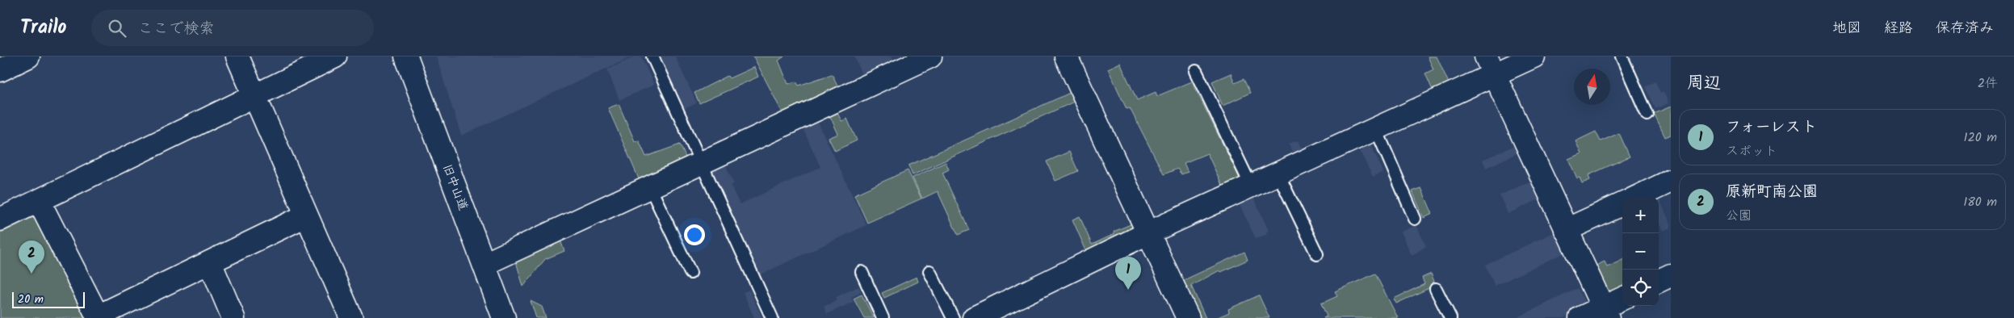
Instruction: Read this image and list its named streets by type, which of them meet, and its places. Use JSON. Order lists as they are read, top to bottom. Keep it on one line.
{"streets":{"street":["旧中山道"]},"scale_bar":"20 m","north":"top","page":{"header":"Trailo","search":"ここで検索","nav":["地図","経路","保存済み"],"heading":["周辺","2件"],"list":[{"mark":"1","name":"フォーレスト","note":"スポット","value":"120 m"},{"mark":"2","name":"原新町南公園","note":"公園","value":"180 m"}],"map_buttons":["+","−"],"pins":["2","1"],"scale":"20 m"}}
